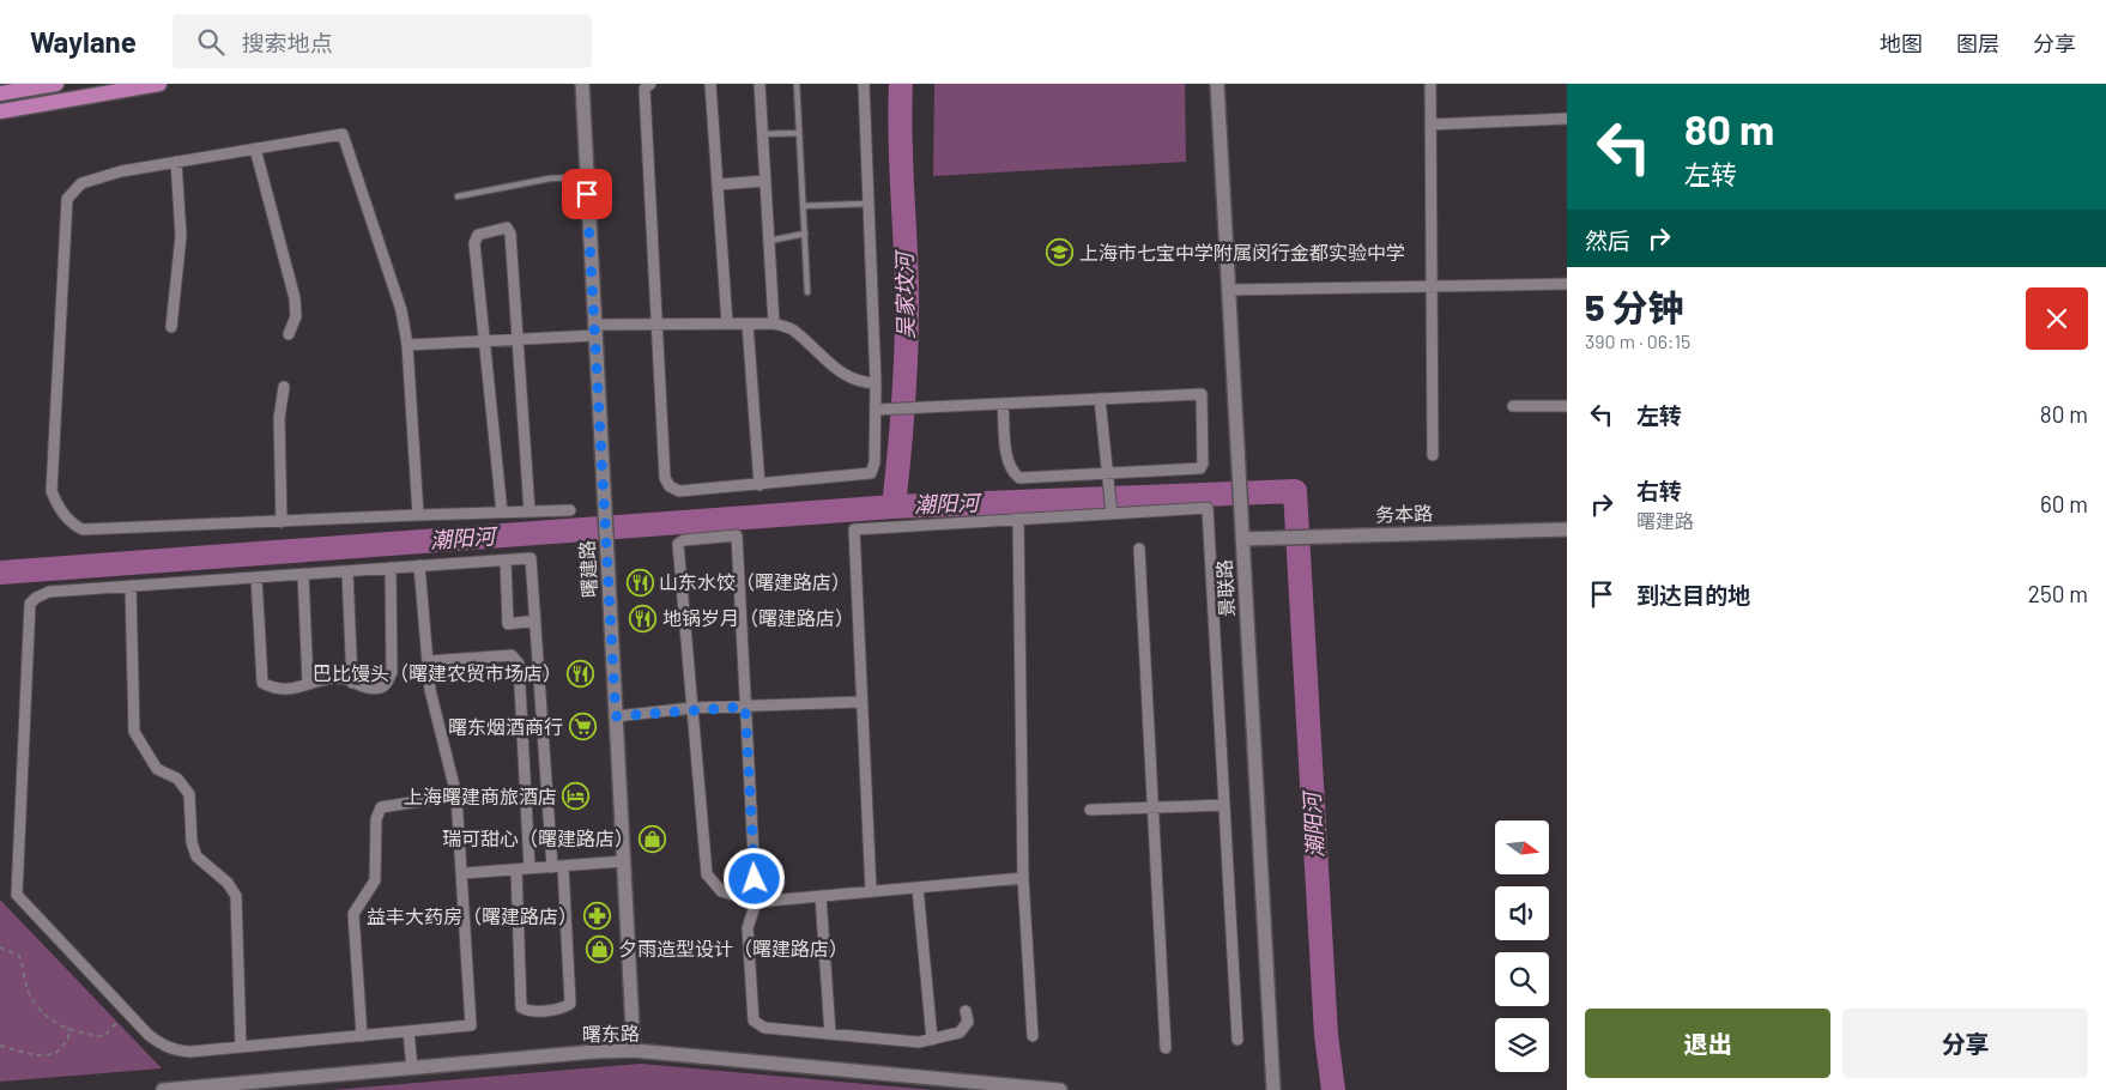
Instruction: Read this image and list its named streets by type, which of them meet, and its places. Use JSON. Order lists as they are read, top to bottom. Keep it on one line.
{"streets":{"street":["务本路","曙建路","景联路","曙东路"]},"crossings":[["务本路","景联路"],["曙建路","曙东路"]],"water":["吴家坟河","潮阳河"],"places":{"school or university":["上海市七宝中学附属闵行金都实验中学"],"restaurant":["山东水饺（曙建路店）","地锅岁月（曙建路店）","巴比馒头（曙建农贸市场店）"],"supermarket":["曙东烟酒商行"],"hotel":["上海曙建商旅酒店"],"shop":["瑞可甜心（曙建路店）","夕雨造型设计（曙建路店）"],"pharmacy":["益丰大药房（曙建路店）"]},"north":"right","page":{"header":"Waylane","search":"搜索地点","nav":["地图","图层","分享"],"turn":["80 m","左转"],"then":"然后","heading":["5 分钟","390 m · 06:15"],"list":[{"name":"左转","value":"80 m"},{"name":"右转","note":"曙建路","value":"60 m"},{"name":"到达目的地","value":"250 m"}],"buttons":["退出","分享"]}}
